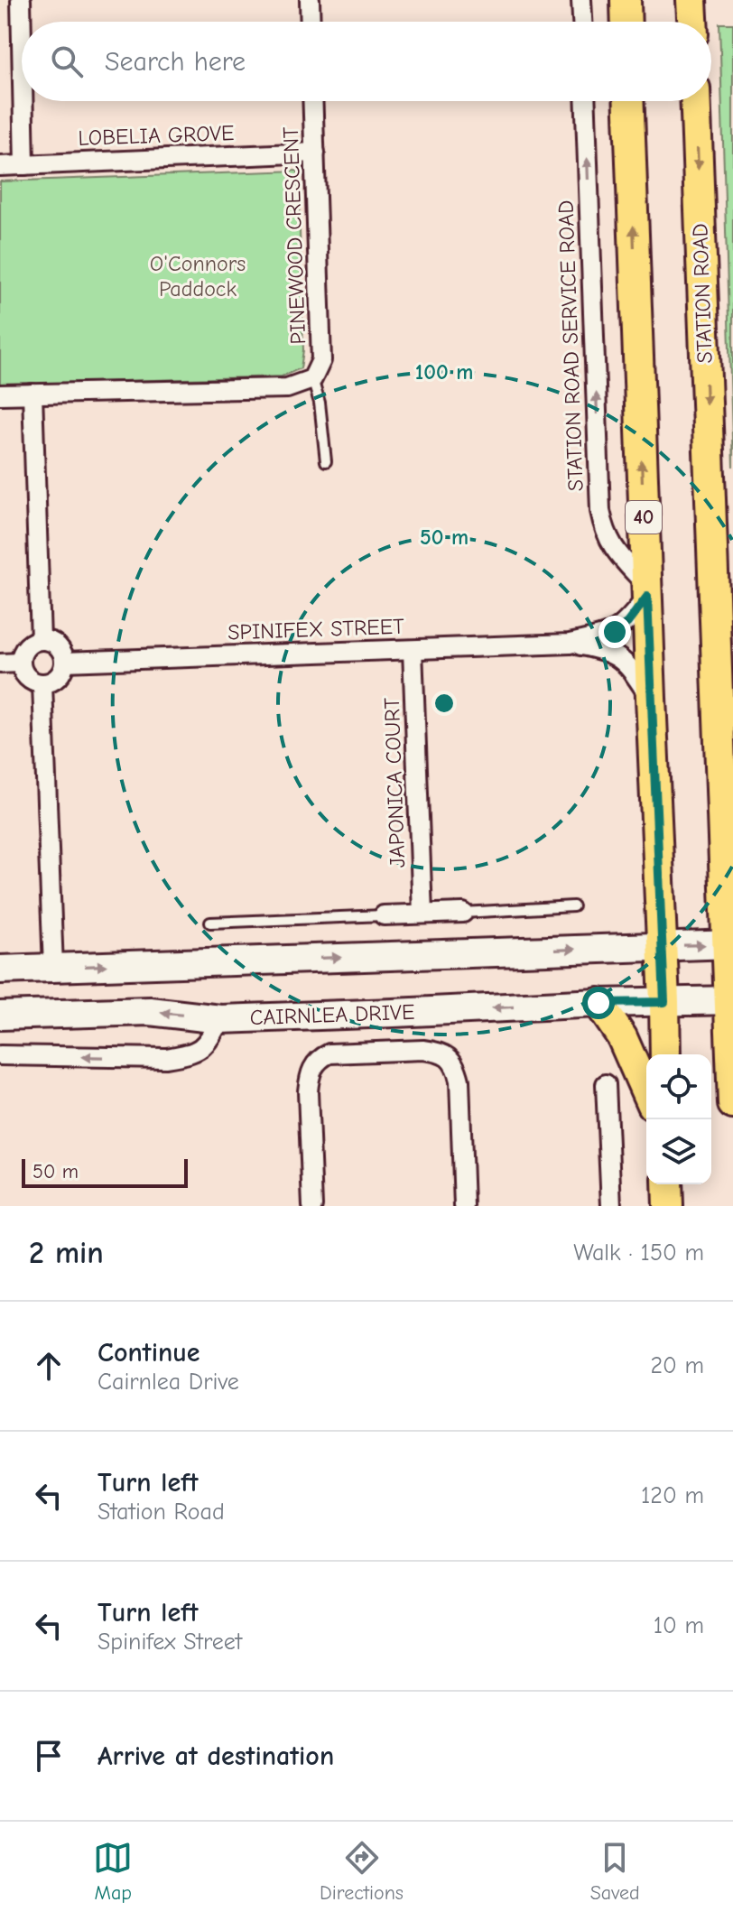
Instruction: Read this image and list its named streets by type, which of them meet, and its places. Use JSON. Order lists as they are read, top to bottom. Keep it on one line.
{"streets":{"main road":["STATION ROAD","40"],"street":["LOBELIA GROVE","PINEWOOD CRESCENT","STATION ROAD SERVICE ROAD","SPINIFEX STREET","JAPONICA COURT","CAIRNLEA DRIVE"]},"crossings":[["LOBELIA GROVE","PINEWOOD CRESCENT"],["STATION ROAD","CAIRNLEA DRIVE"],["STATION ROAD SERVICE ROAD","40"],["STATION ROAD SERVICE ROAD","SPINIFEX STREET"],["40","SPINIFEX STREET"],["40","CAIRNLEA DRIVE"],["SPINIFEX STREET","JAPONICA COURT"]],"one_way":["STATION ROAD SERVICE ROAD"],"parks":["O'Connors Paddock"],"scale_bar":"50 m","page":{"search":"Search here","scale":"50 m","heading":["2 min","Walk · 150 m"],"list":[["Continue","Cairnlea Drive","20 m"],["Turn left","Station Road","120 m"],["Turn left","Spinifex Street","10 m"],"Arrive at destination"],"nav":["Map","Directions","Saved"]},"rings":["100 m","50 m"]}
